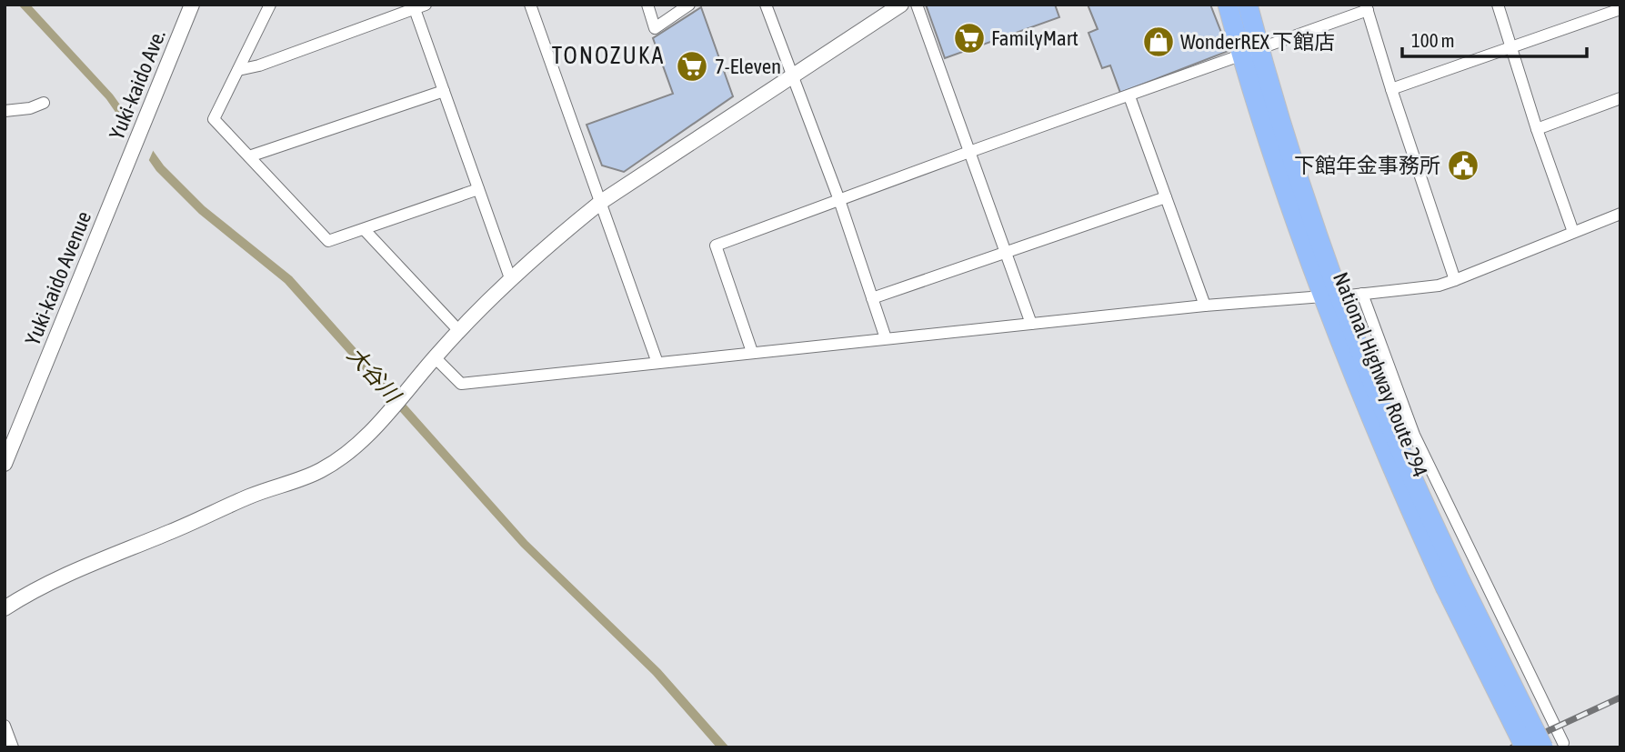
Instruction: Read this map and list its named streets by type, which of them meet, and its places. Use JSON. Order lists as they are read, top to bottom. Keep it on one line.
{"streets":{"highway":["National Highway Route 294"],"street":["Yuki-kaido Ave.","Yuki-kaido Avenue"]},"crossings":[["Yuki-kaido Ave.","Yuki-kaido Avenue"]],"districts":["TONOZUKA"],"water":["大谷川"],"places":{"supermarket":["FamilyMart","7-Eleven"],"shop":["WonderREX 下館店"],"public building":["下館年金事務所"]},"scale_bar":"100 m"}
